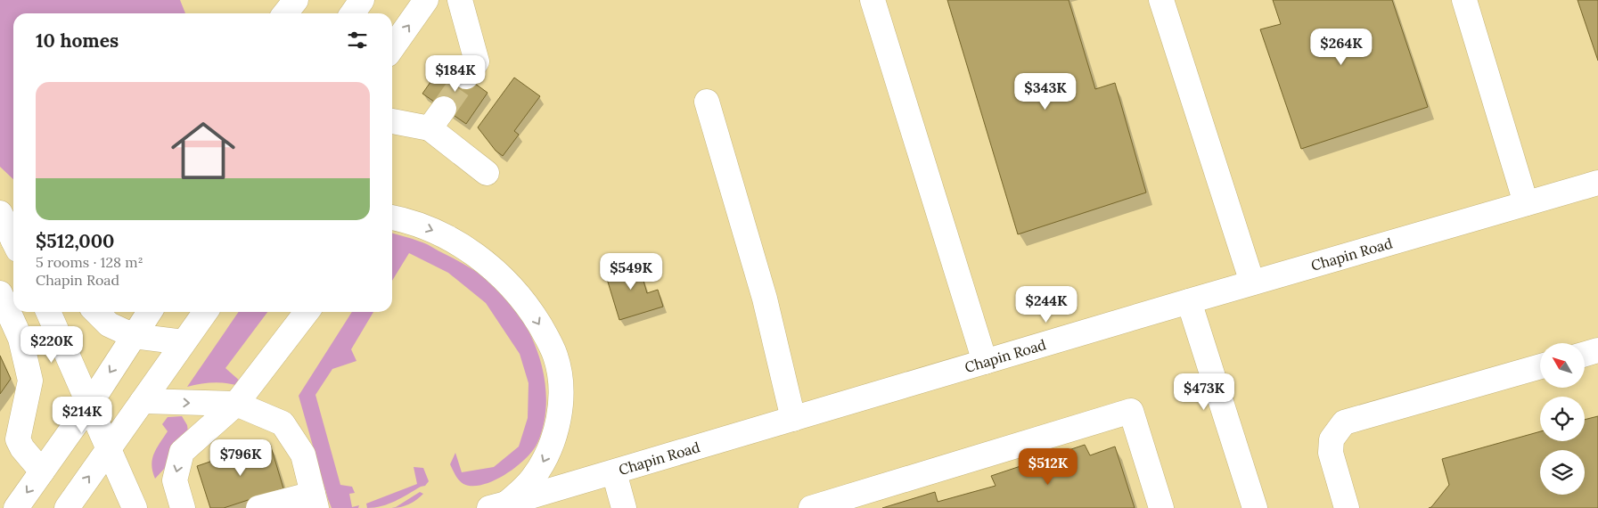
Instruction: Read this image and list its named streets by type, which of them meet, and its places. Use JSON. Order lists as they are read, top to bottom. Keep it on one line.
{"streets":{"main road":["Chapin Road"]},"north":"top left","page":{"heading":"10 homes","price":["$264K","$184K","$343K","$549K","$244K","$220K","$473K","$214K","$796K","$512K"],"list":[{"name":"$512,000","note":"5 rooms · 128 m² · Chapin Road"}]}}
